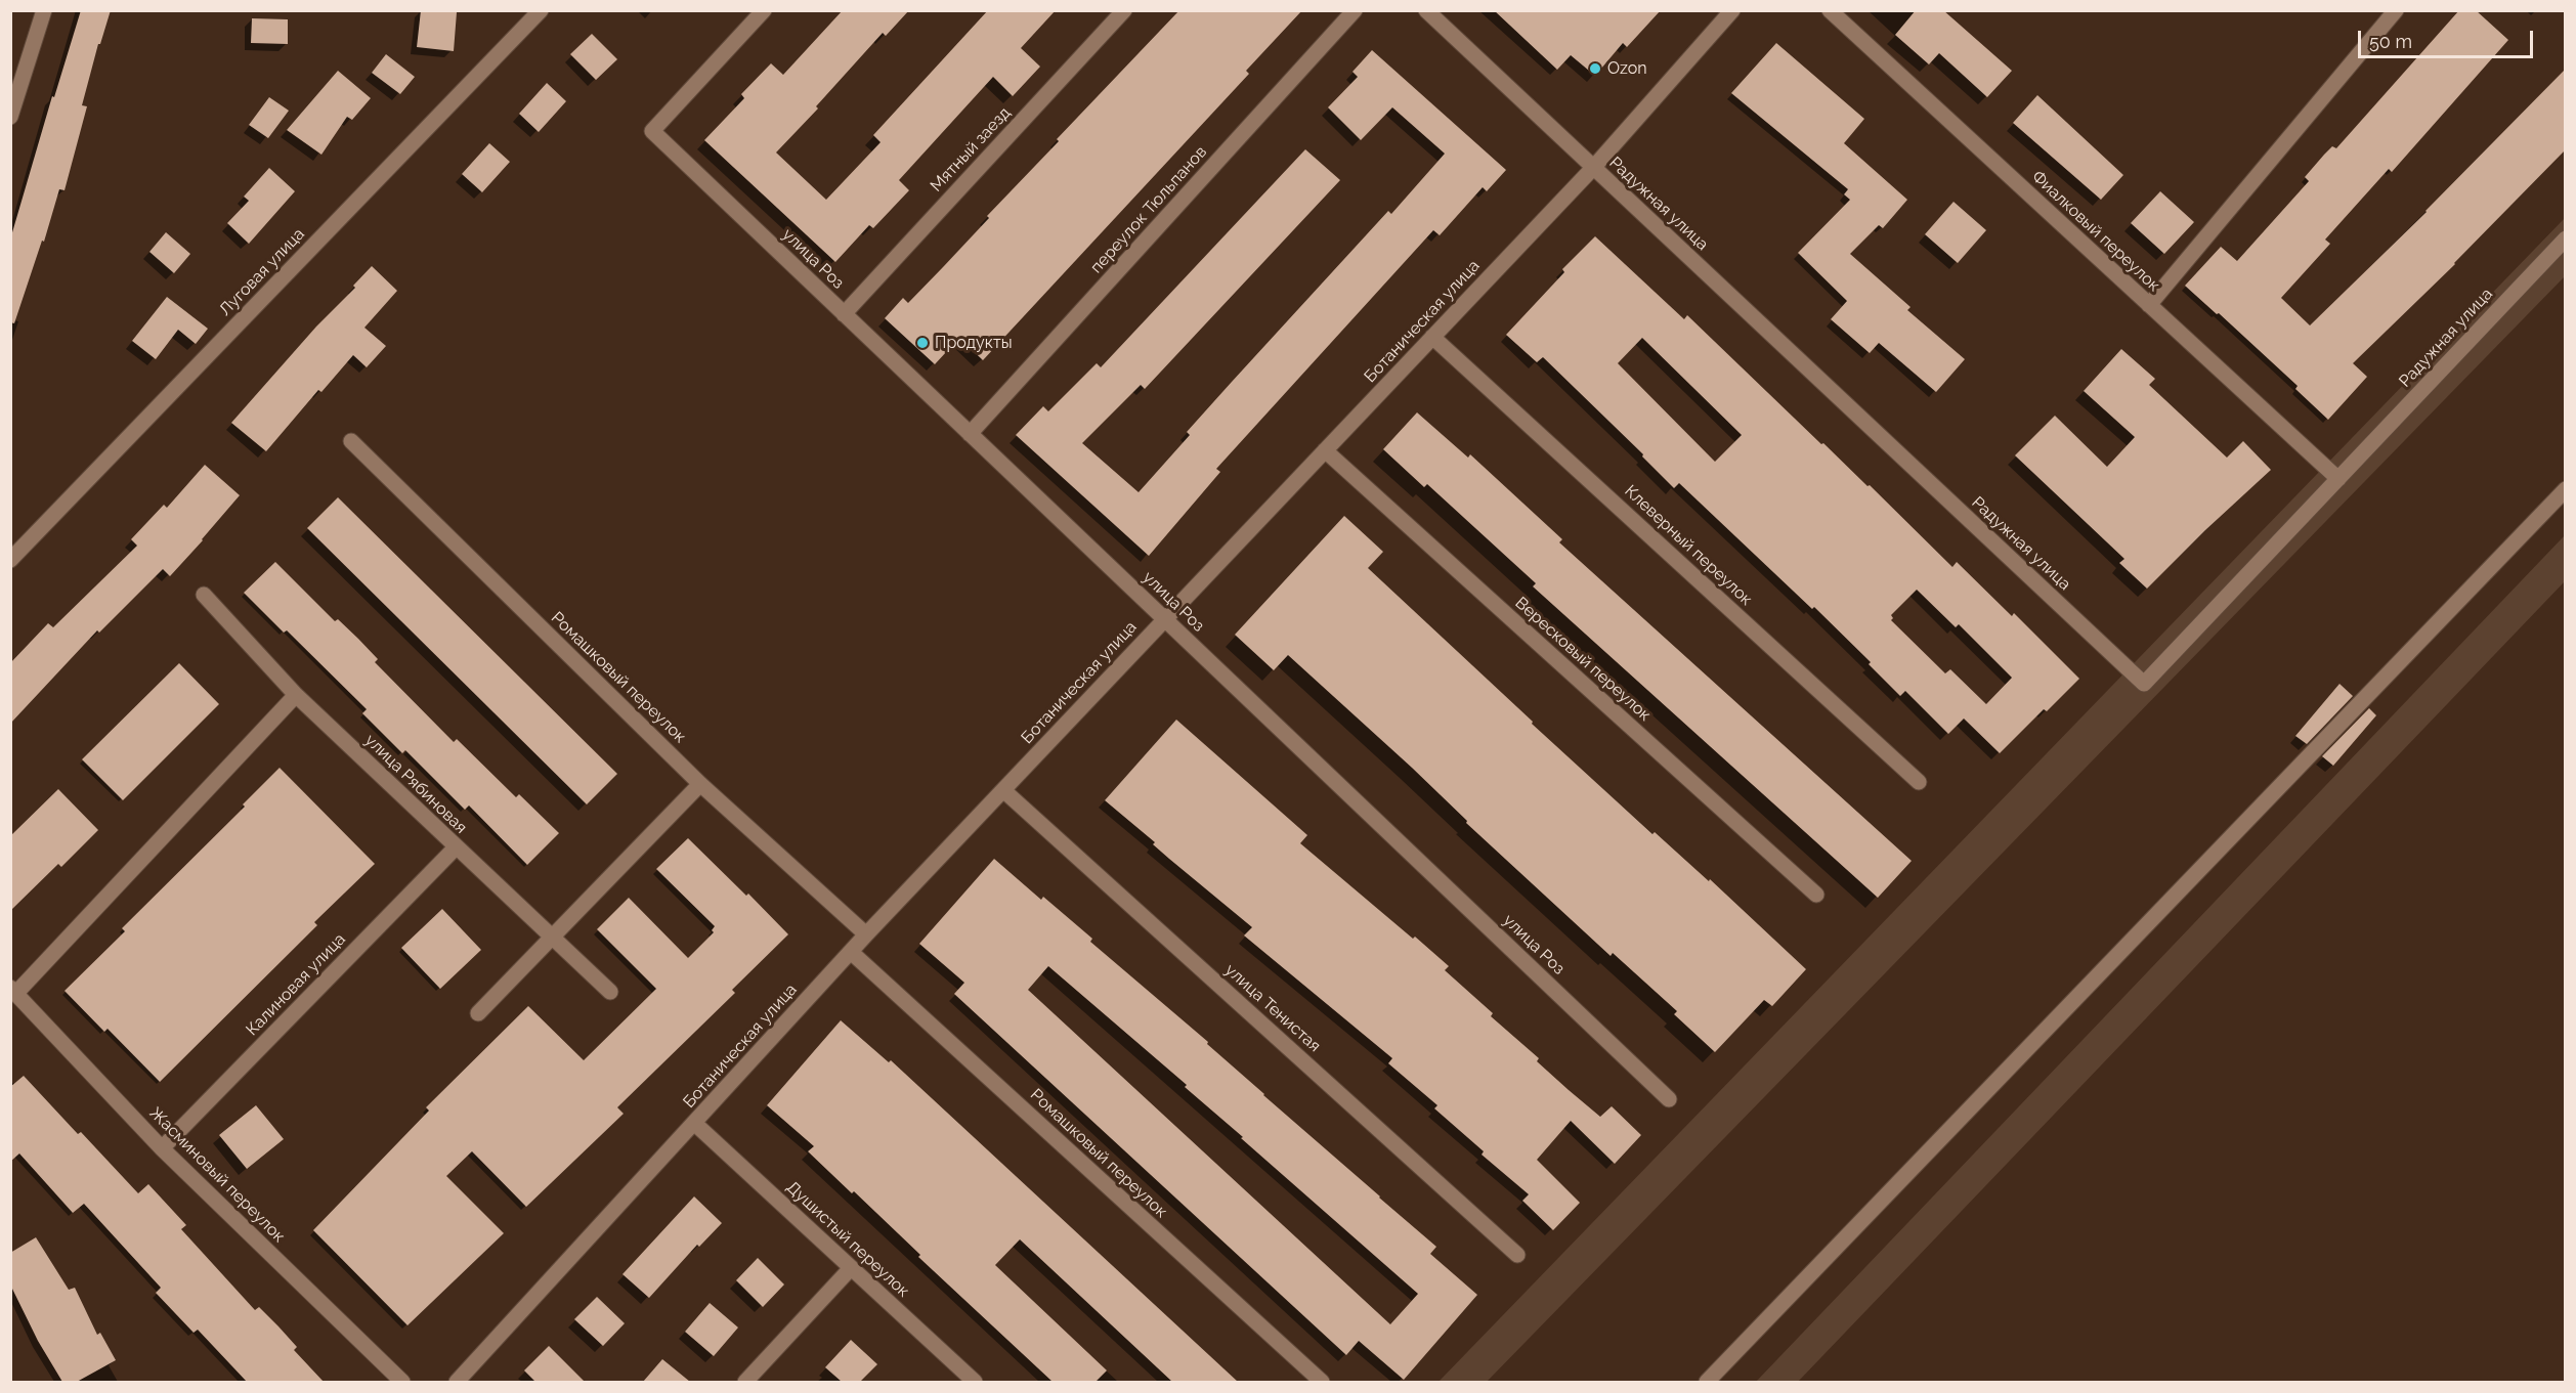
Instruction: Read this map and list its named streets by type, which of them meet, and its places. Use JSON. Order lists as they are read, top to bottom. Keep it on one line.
{"streets":{"street":["Мятный заезд","Радужная улица","переулок Тюльпанов","Фиалковый переулок","улица Роз","Луговая улица","Ботаническая улица","Клеверный переулок","Вересковый переулок","Ромашковый переулок","улица Рябиновая","Калиновая улица","улица Тенистая","Жасминовый переулок","Душистый переулок"]},"crossings":[["Мятный заезд","улица Роз"],["Радужная улица","Фиалковый переулок"],["Радужная улица","Ботаническая улица"],["переулок Тюльпанов","улица Роз"],["улица Роз","Ботаническая улица"],["Ботаническая улица","Клеверный переулок"],["Ботаническая улица","Вересковый переулок"],["Ботаническая улица","Ромашковый переулок"],["Ботаническая улица","улица Тенистая"],["Ботаническая улица","Душистый переулок"],["улица Рябиновая","Калиновая улица"],["Калиновая улица","Жасминовый переулок"]],"places":["Ozon","Продукты"],"scale_bar":"50 m"}
